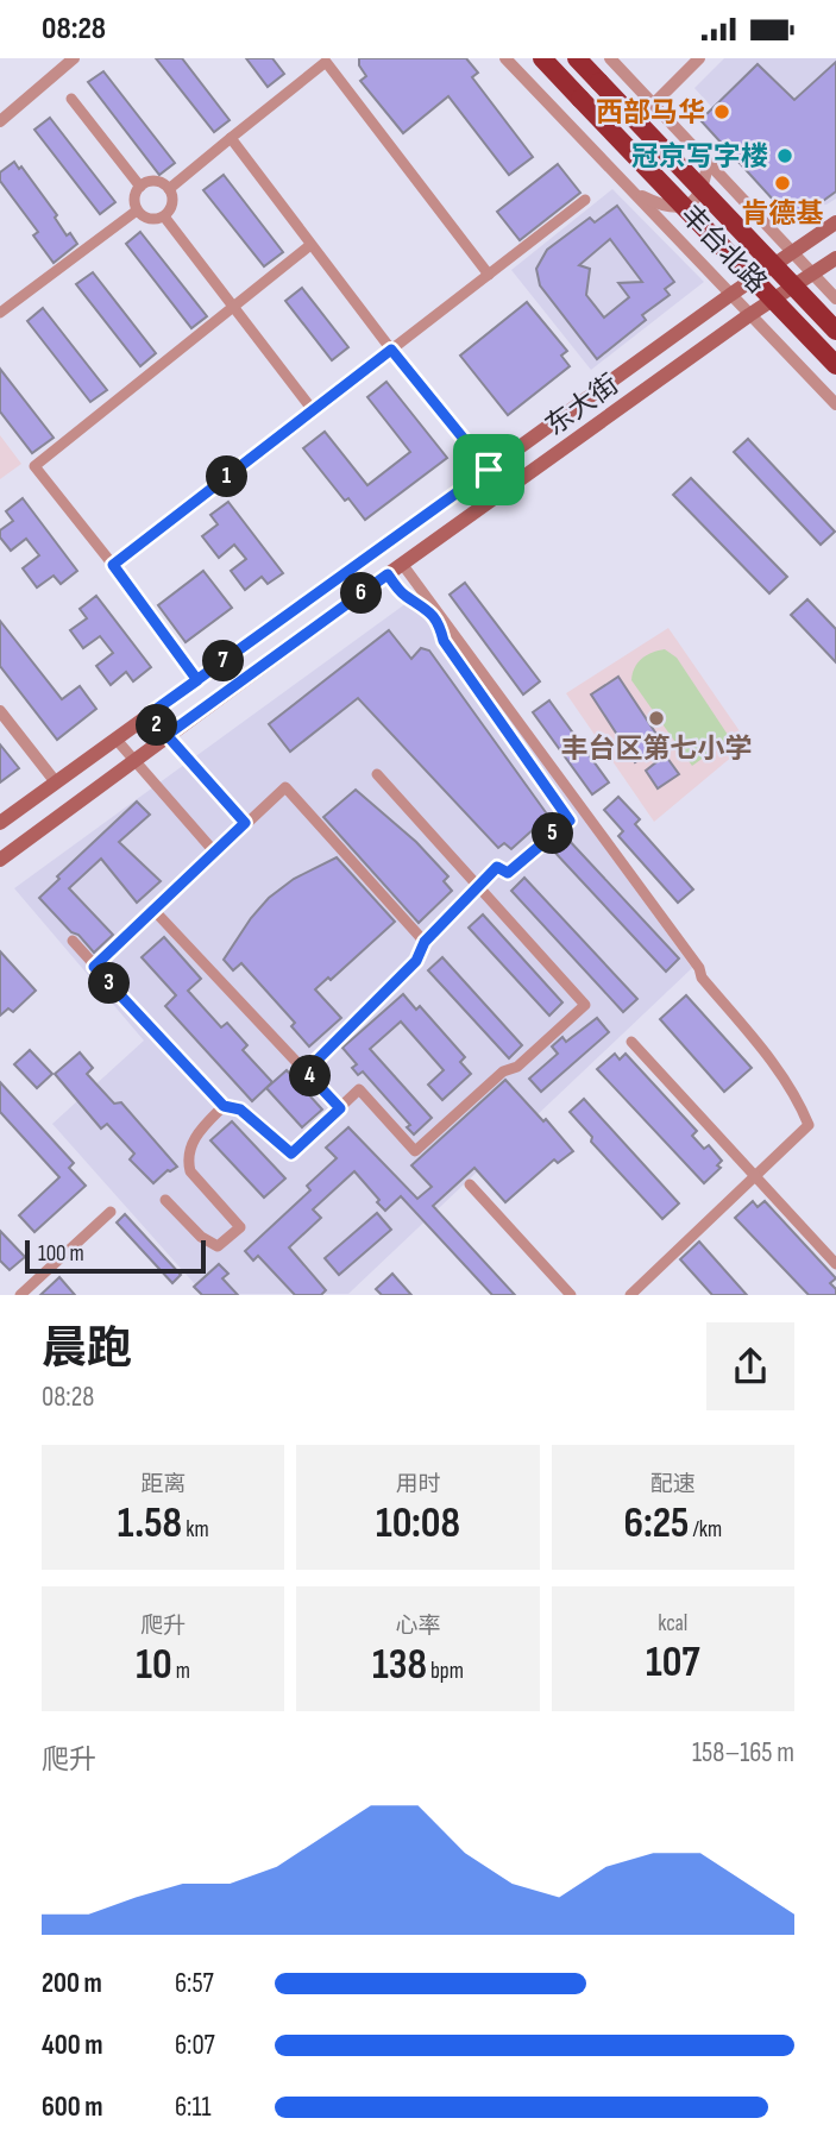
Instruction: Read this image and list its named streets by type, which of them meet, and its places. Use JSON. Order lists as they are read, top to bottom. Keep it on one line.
{"streets":{"highway":["丰台北路"],"main road":["东大街"]},"crossings":[["丰台北路","东大街"]],"places":["西部马华","冠京写字楼","肯德基","丰台区第七小学"],"scale_bar":"100 m","page":{"status":"08:28","pins":["1","6","7","2","5","3","4"],"scale":"100 m","heading":["晨跑","08:28"],"stats":[["距离","1.58 km"],["用时","10:08"],["配速","6:25 /km"],["爬升","10 m"],["心率","138 bpm"],["kcal","107"]],"chart":["爬升","158–165 m"],"list":[{"name":"200 m","note":"6:57"},{"name":"400 m","note":"6:07"},{"name":"600 m","note":"6:11"}]}}
